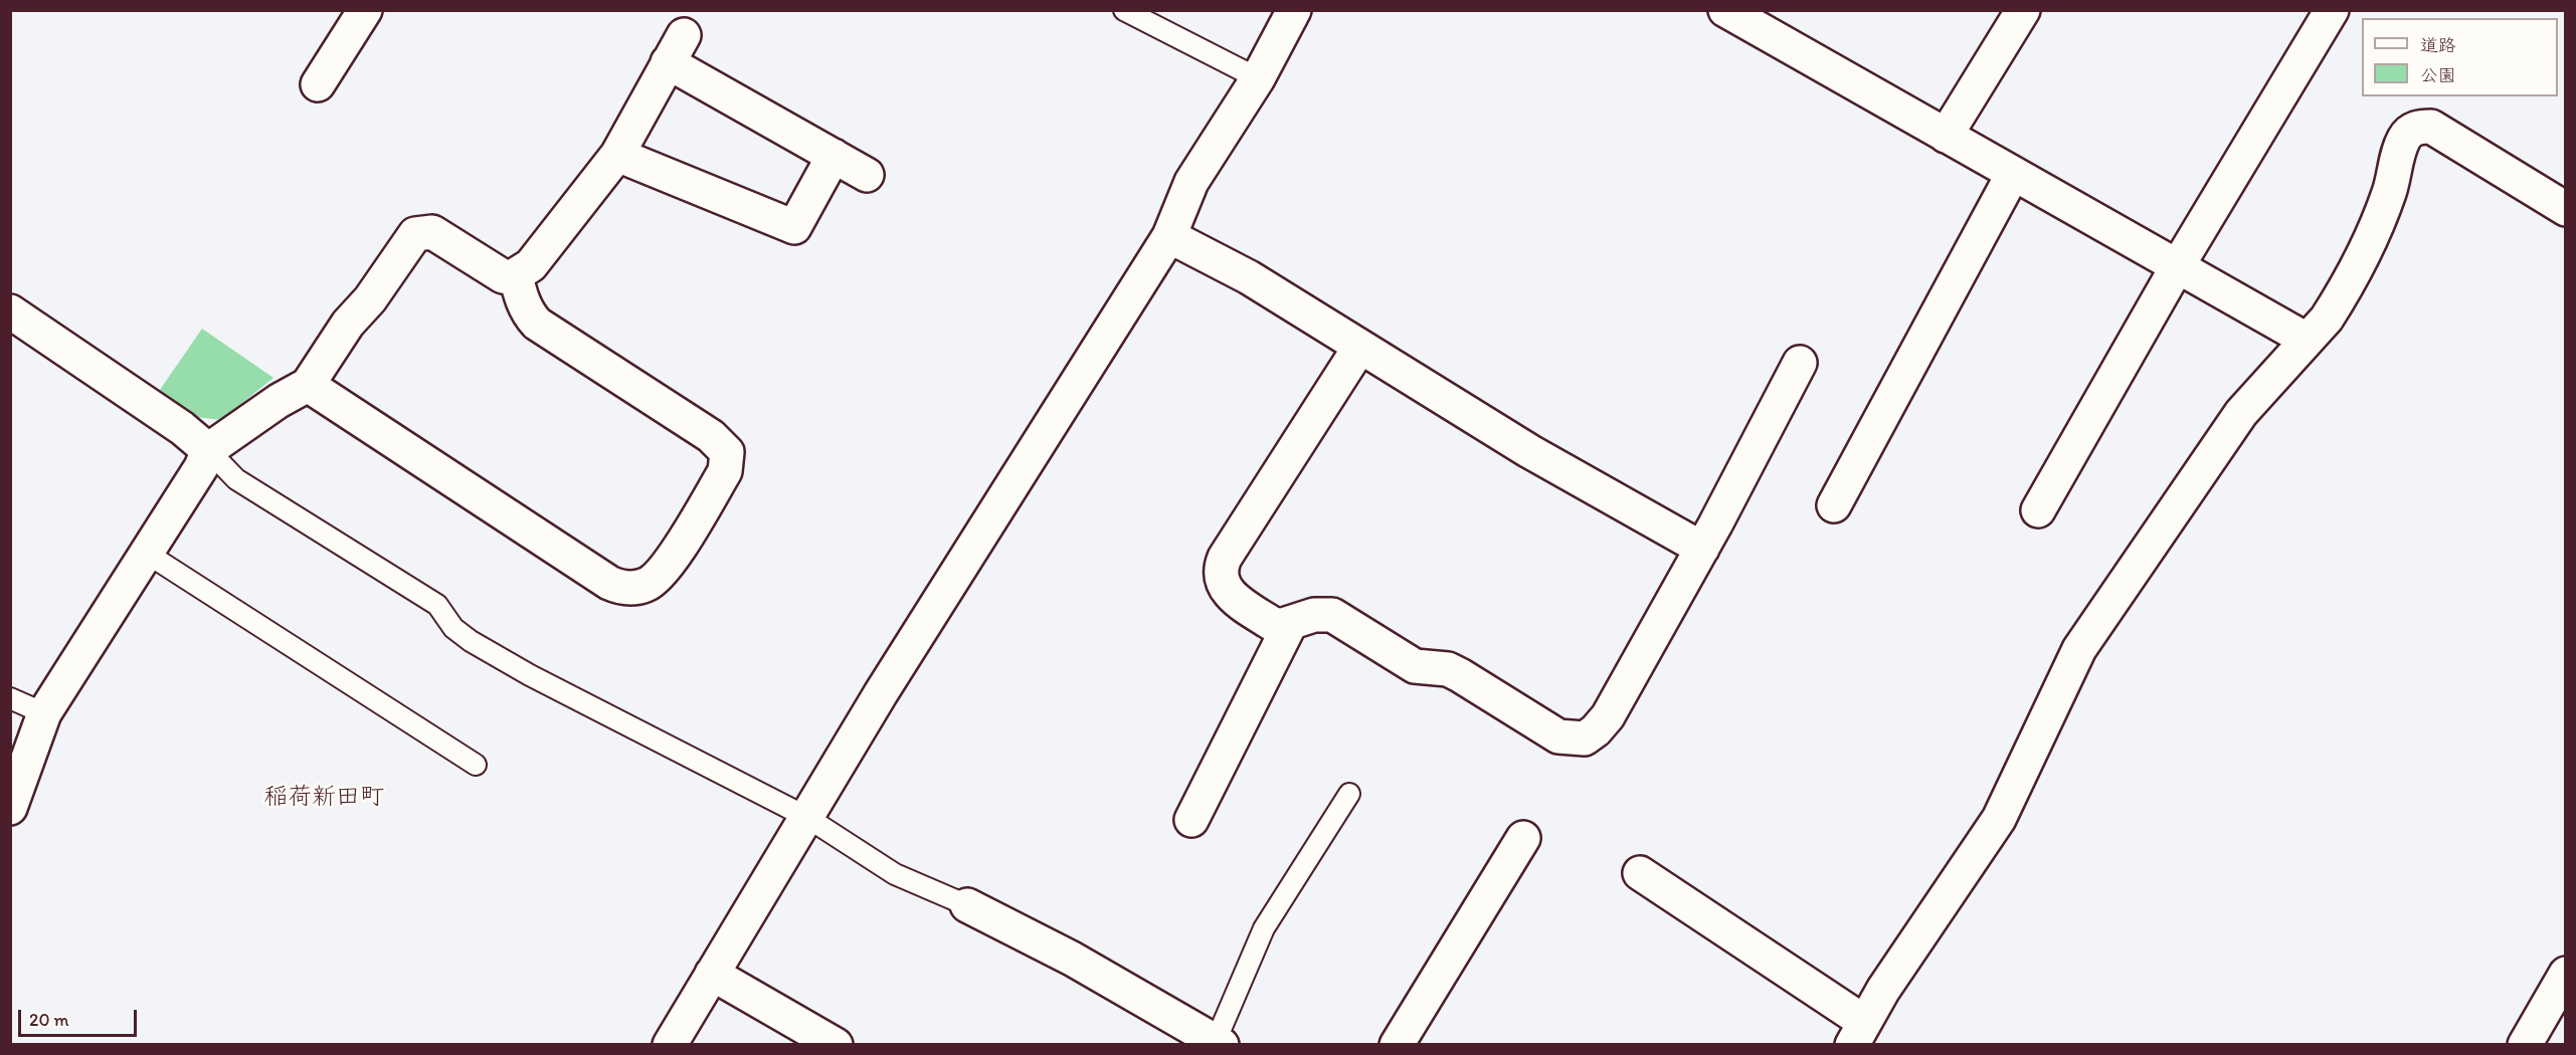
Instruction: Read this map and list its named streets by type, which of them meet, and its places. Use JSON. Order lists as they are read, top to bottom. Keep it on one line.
{"districts":["稲荷新田町"],"legend":["道路","公園"],"scale_bar":"20 m"}
